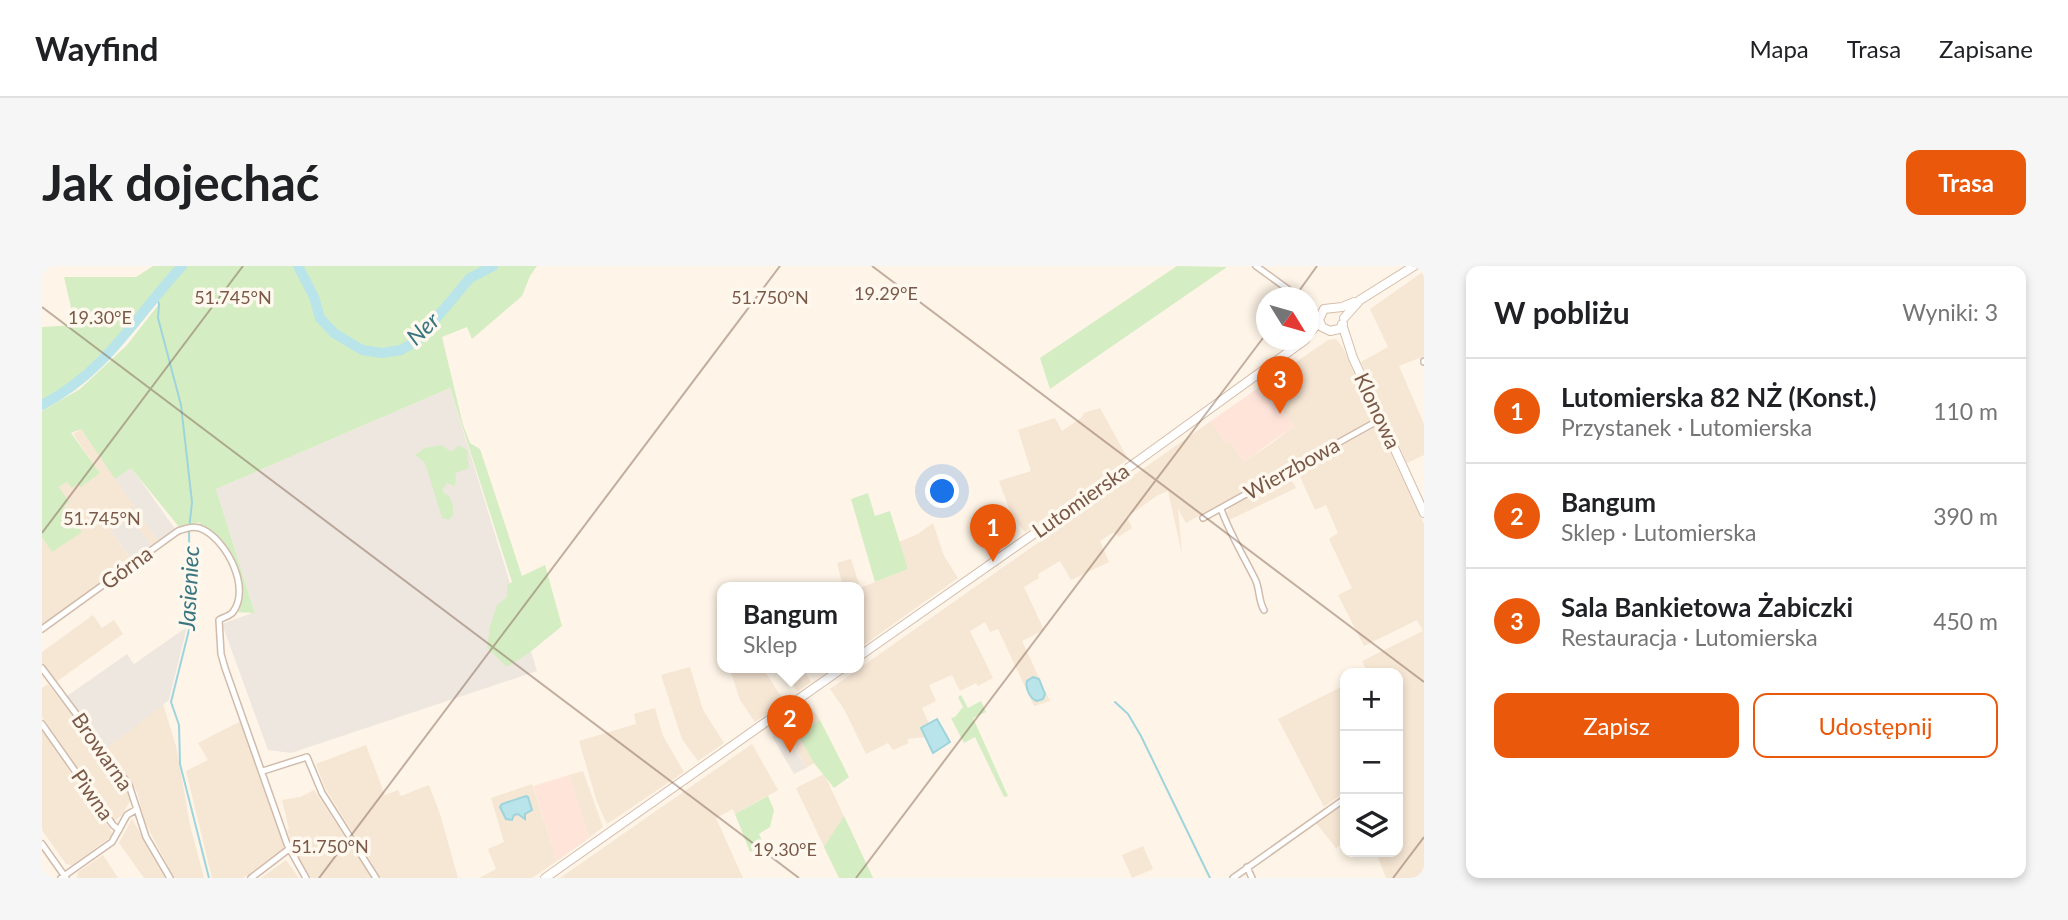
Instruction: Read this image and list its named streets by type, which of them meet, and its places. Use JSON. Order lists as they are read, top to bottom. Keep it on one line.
{"streets":{"main road":["Klonowa","Lutomierska"],"street":["Wierzbowa","Górna","Browarna","Piwna"]},"crossings":[["Klonowa","Wierzbowa"],["Klonowa","Lutomierska"]],"water":["Ner","Jasieniec"],"north":"bottom right","page":{"header":"Wayfind","nav":["Mapa","Trasa","Zapisane"],"buttons":["Trasa",["Zapisz","Udostępnij"]],"title":"Jak dojechać","heading":["W pobliżu","Wyniki: 3"],"pins":["3","1","2"],"list":[{"mark":"1","name":"Lutomierska 82 NŻ (Konst.)","note":"Przystanek · Lutomierska","value":"110 m"},{"mark":"2","name":"Bangum","note":"Sklep · Lutomierska","value":"390 m"},{"mark":"3","name":"Sala Bankietowa Żabiczki","note":"Restauracja · Lutomierska","value":"450 m"}],"popup":["Bangum","Sklep"],"map_buttons":["+","−"]},"coordinates":["19.29°E","51.745°N","51.750°N","19.30°E"]}
